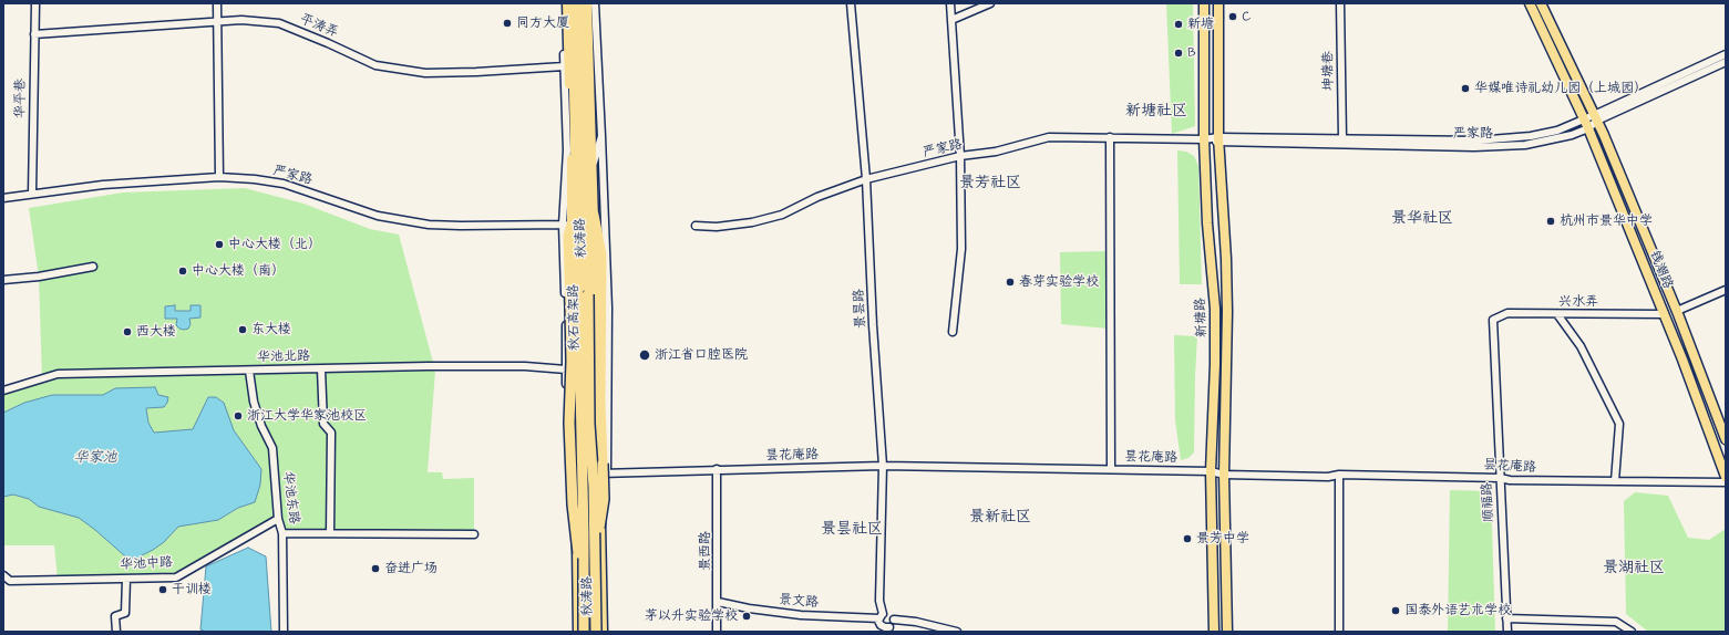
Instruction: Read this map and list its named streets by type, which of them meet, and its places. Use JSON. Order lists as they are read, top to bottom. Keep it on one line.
{"streets":{"highway":["秋石高架路"],"main road":["秋涛路","钱潮路","新塘路"],"street":["平涛弄","坤塘巷","华平巷","严家路","兴水弄","景昙路","华池北路","昙花庵路","华池东路","顺福路","景西路","华池中路","景文路"]},"crossings":[["平涛弄","华平巷"],["坤塘巷","严家路"],["华平巷","严家路"],["严家路","秋涛路"],["严家路","钱潮路"],["严家路","景昙路"],["严家路","新塘路"],["秋涛路","昙花庵路"],["钱潮路","兴水弄"],["兴水弄","顺福路"],["景昙路","昙花庵路"],["景昙路","景文路"],["新塘路","昙花庵路"],["华池北路","华池东路"],["昙花庵路","顺福路"],["昙花庵路","景西路"],["华池东路","华池中路"],["景西路","景文路"]],"districts":["新塘社区","景芳社区","景华社区","景新社区","景昙社区","景湖社区"],"water":["华家池"],"places":["C","同方大厦","新塘","B","华媒唯诗礼幼儿园（上城园）","杭州市景华中学","中心大楼（北）","中心大楼（南）","春芽实验学校","东大楼","西大楼","浙江省口腔医院","浙江大学华家池校区","景芳中学","奋进广场","干训楼","国泰外语艺术学校","茅以升实验学校"]}
